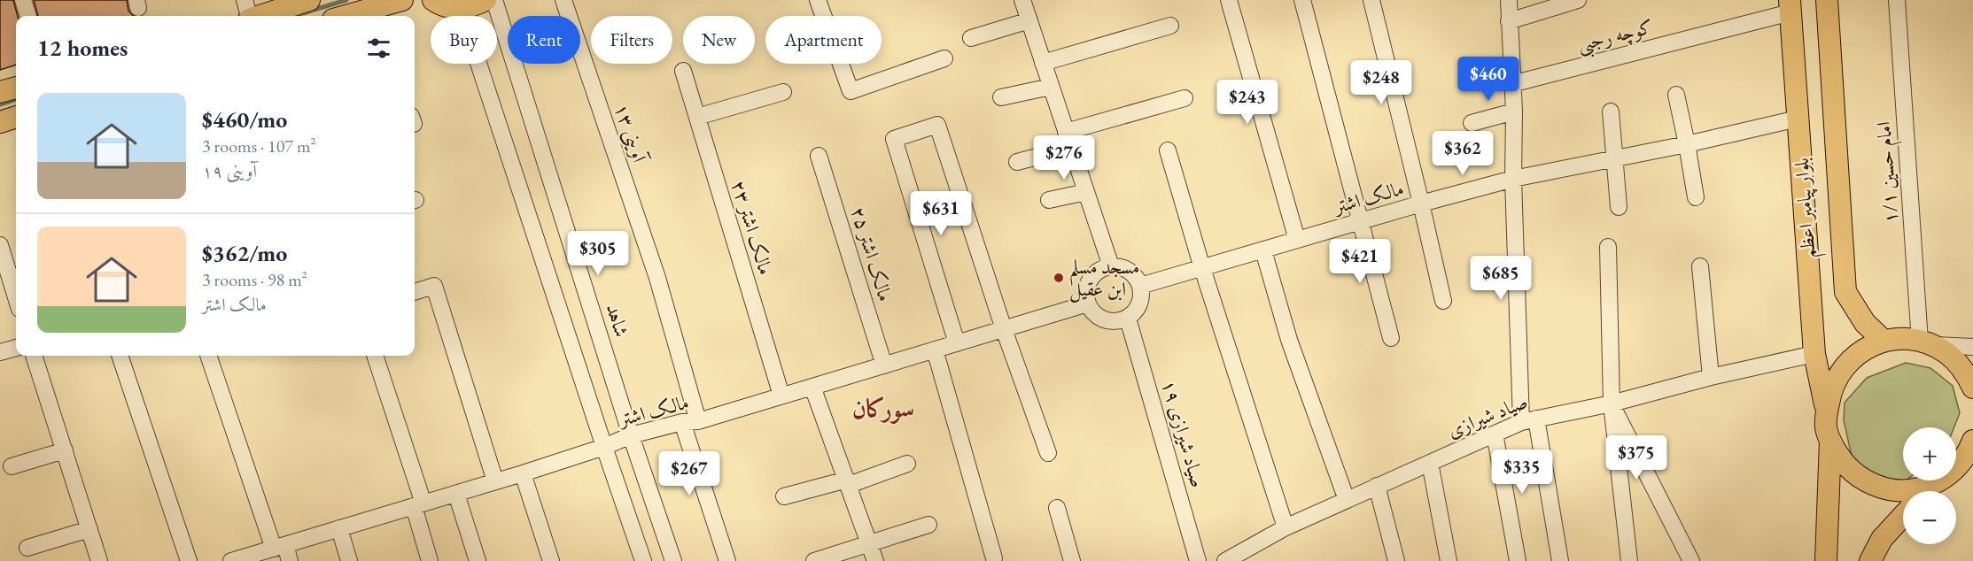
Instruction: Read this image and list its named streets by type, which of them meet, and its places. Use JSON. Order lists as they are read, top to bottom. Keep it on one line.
{"streets":{"main road":["بلوار پیامبر اعظم"],"street":["کوچه رجبی","آوینی ۱۳","امام حسین ۱/۱","مالک اشتر","مالک اشتر ۲۳","مالک اشتر ۲۵","شاهد","صیاد شیرازی","صیاد شیرازی ۱۹"]},"crossings":[["کوچه رجبی","بلوار پیامبر اعظم"],["آوینی ۱۳","مالک اشتر"],["مالک اشتر","بلوار پیامبر اعظم"],["مالک اشتر","مالک اشتر ۲۳"],["مالک اشتر","مالک اشتر ۲۵"],["مالک اشتر","شاهد"],["مالک اشتر","صیاد شیرازی ۱۹"],["بلوار پیامبر اعظم","صیاد شیرازی"]],"districts":["سورکان"],"places":["مسجد مسلم ابن عقیل"],"page":{"chip":["Buy","Rent","Filters","New","Apartment"],"heading":"12 homes","price":["$460","$248","$243","$362","$276","$631","$305","$421","$685","$375","$335","$267"],"list":[{"name":"$460/mo","note":"3 rooms · 107 m² · آوینی ۱۹"},{"name":"$362/mo","note":"3 rooms · 98 m² · مالک اشتر"}],"map_buttons":["+","−"]}}
